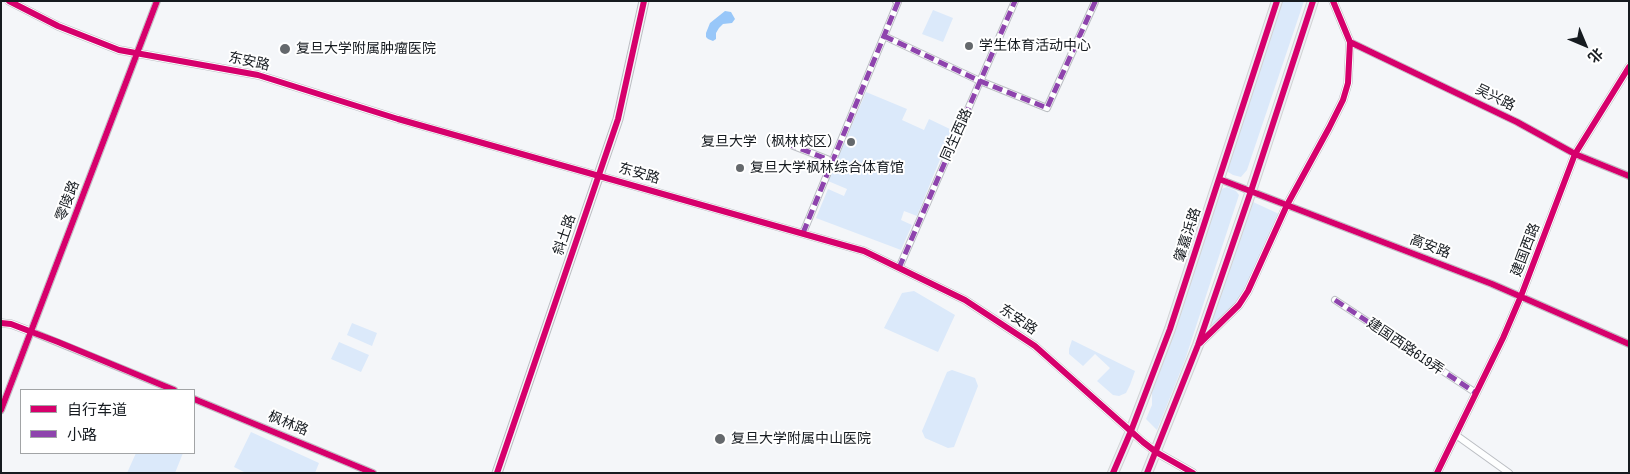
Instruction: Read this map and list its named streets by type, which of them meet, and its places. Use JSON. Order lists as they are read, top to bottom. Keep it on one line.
{"streets":{"main road":["斜土路","肇嘉浜路"],"street":["东安路","吴兴路","同生西路","零陵路","高安路","建国西路","建国西路619弄","枫林路"]},"crossings":[["东安路","同生西路"],["东安路","零陵路"],["东安路","斜土路"],["东安路","肇嘉浜路"],["吴兴路","建国西路"],["肇嘉浜路","高安路"],["高安路","建国西路"],["建国西路","建国西路619弄"]],"places":["学生体育活动中心","复旦大学附属肿瘤医院","复旦大学（枫林校区）","复旦大学枫林综合体育馆","复旦大学附属中山医院"],"legend":["自行车道","小路"],"north":"bottom right"}
